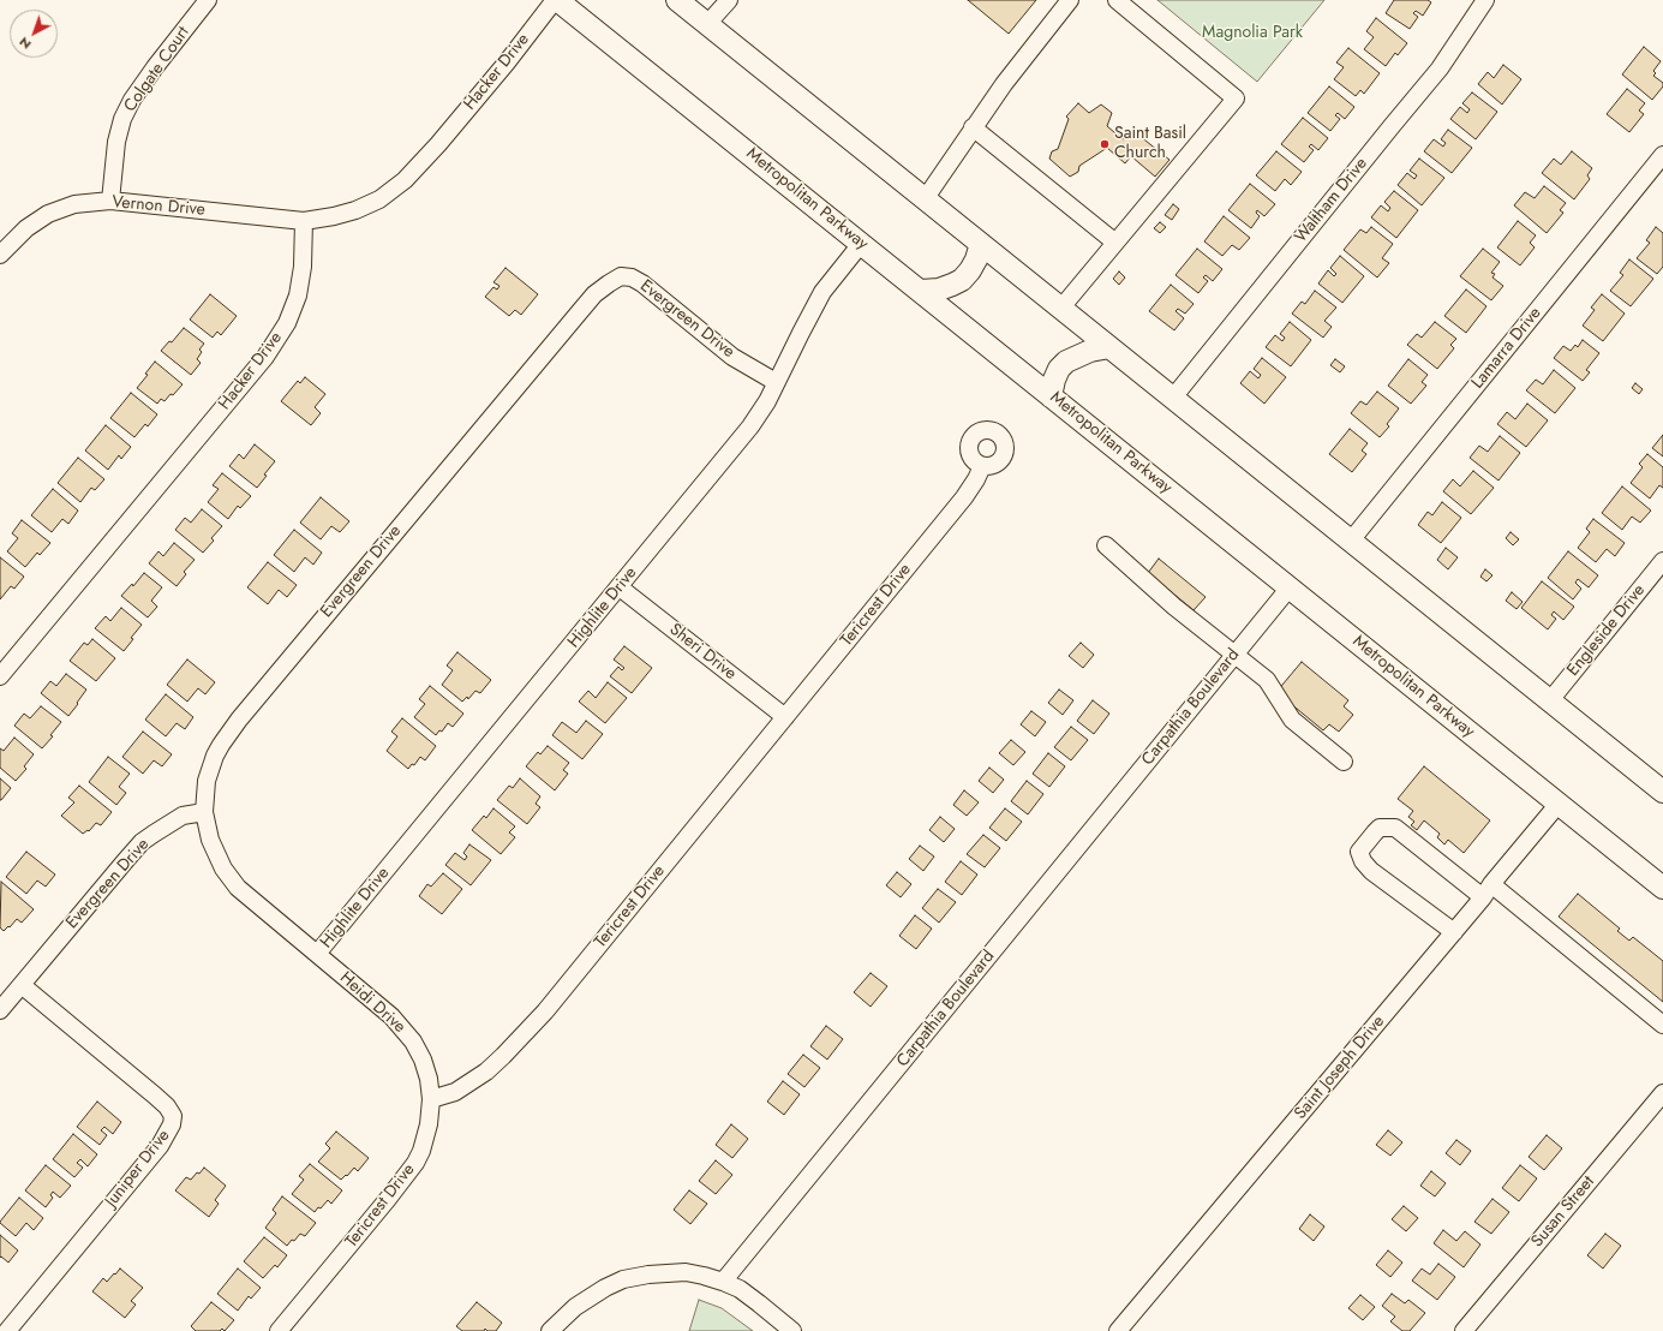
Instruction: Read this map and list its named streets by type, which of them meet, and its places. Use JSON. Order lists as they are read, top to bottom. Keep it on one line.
{"streets":{"main road":["Metropolitan Parkway"],"street":["Colgate Court","Hacker Drive","Waltham Drive","Vernon Drive","Evergreen Drive","Lamarra Drive","Tericrest Drive","Highlite Drive","Engleside Drive","Sheri Drive","Carpathia Boulevard","Heidi Drive","Saint Joseph Drive","Juniper Drive","Susan Street"]},"crossings":[["Colgate Court","Vernon Drive"],["Hacker Drive","Metropolitan Parkway"],["Hacker Drive","Vernon Drive"],["Metropolitan Parkway","Highlite Drive"],["Metropolitan Parkway","Carpathia Boulevard"],["Metropolitan Parkway","Saint Joseph Drive"],["Evergreen Drive","Highlite Drive"],["Evergreen Drive","Heidi Drive"],["Evergreen Drive","Juniper Drive"],["Tericrest Drive","Sheri Drive"],["Tericrest Drive","Heidi Drive"],["Highlite Drive","Sheri Drive"],["Highlite Drive","Heidi Drive"]],"parks":["Magnolia Park"],"places":["Saint Basil Church"],"north":"bottom left"}
